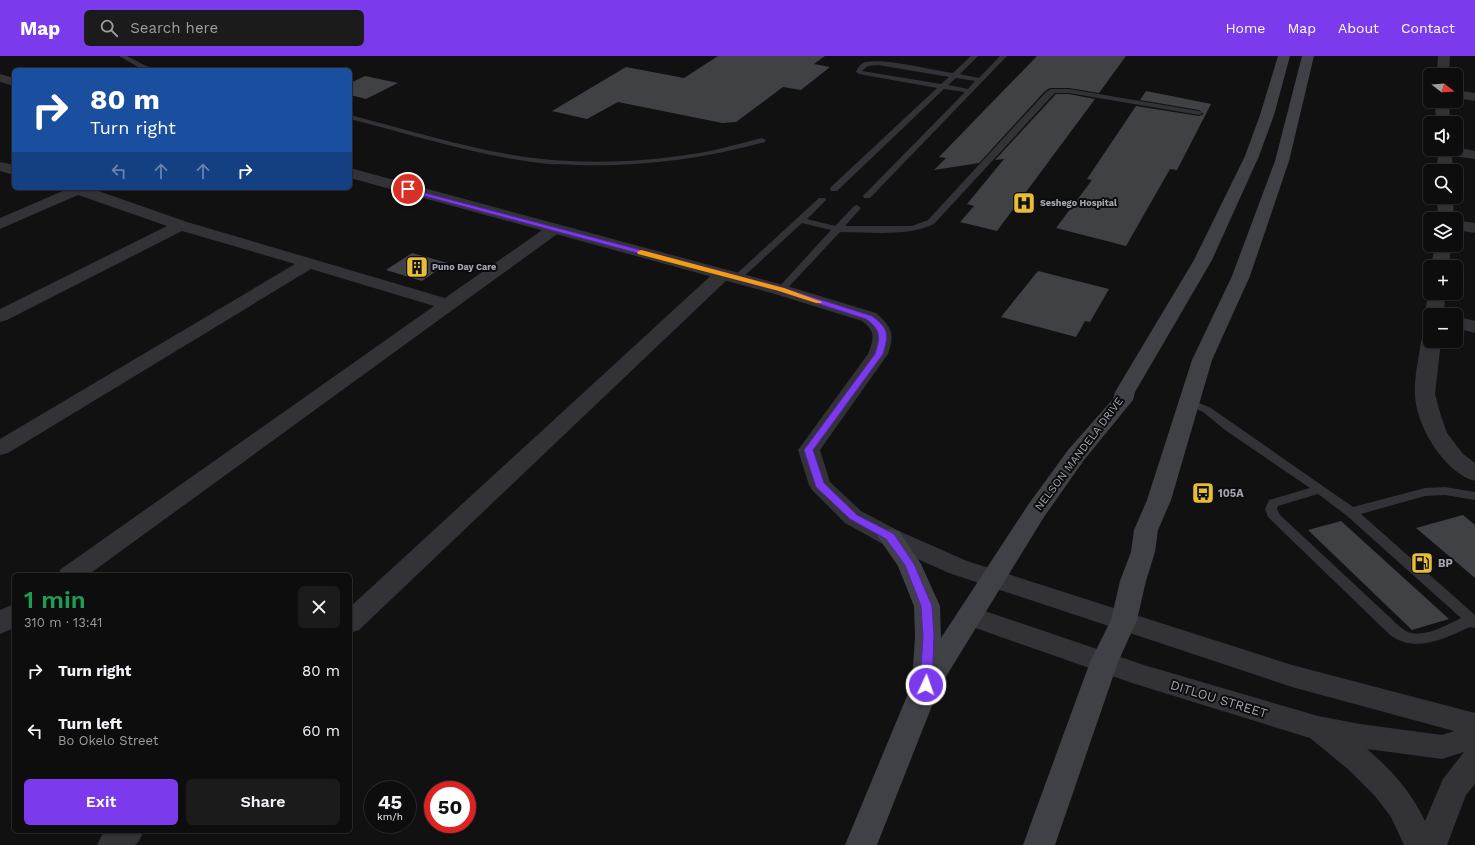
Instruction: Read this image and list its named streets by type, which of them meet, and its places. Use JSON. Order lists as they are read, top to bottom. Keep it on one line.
{"streets":{"main road":["NELSON MANDELA DRIVE"],"street":["DITLOU STREET"]},"crossings":[["NELSON MANDELA DRIVE","DITLOU STREET"]],"places":{"hospital":["Seshego Hospital"],"building":["Puno Day Care"],"bus stop":["105A"],"fuel station":["BP"]},"north":"right","page":{"header":"Map","search":"Search here","nav":["Home","Map","About","Contact"],"map_buttons":["+","−"],"turn":["80 m","Turn right"],"heading":["1 min","310 m · 13:41"],"list":[{"name":"Turn right","value":"80 m"},{"name":"Turn left","note":"Bo Okelo Street","value":"60 m"}],"buttons":["Exit","Share"],"speed":"45 km/h","limit":"50"}}
